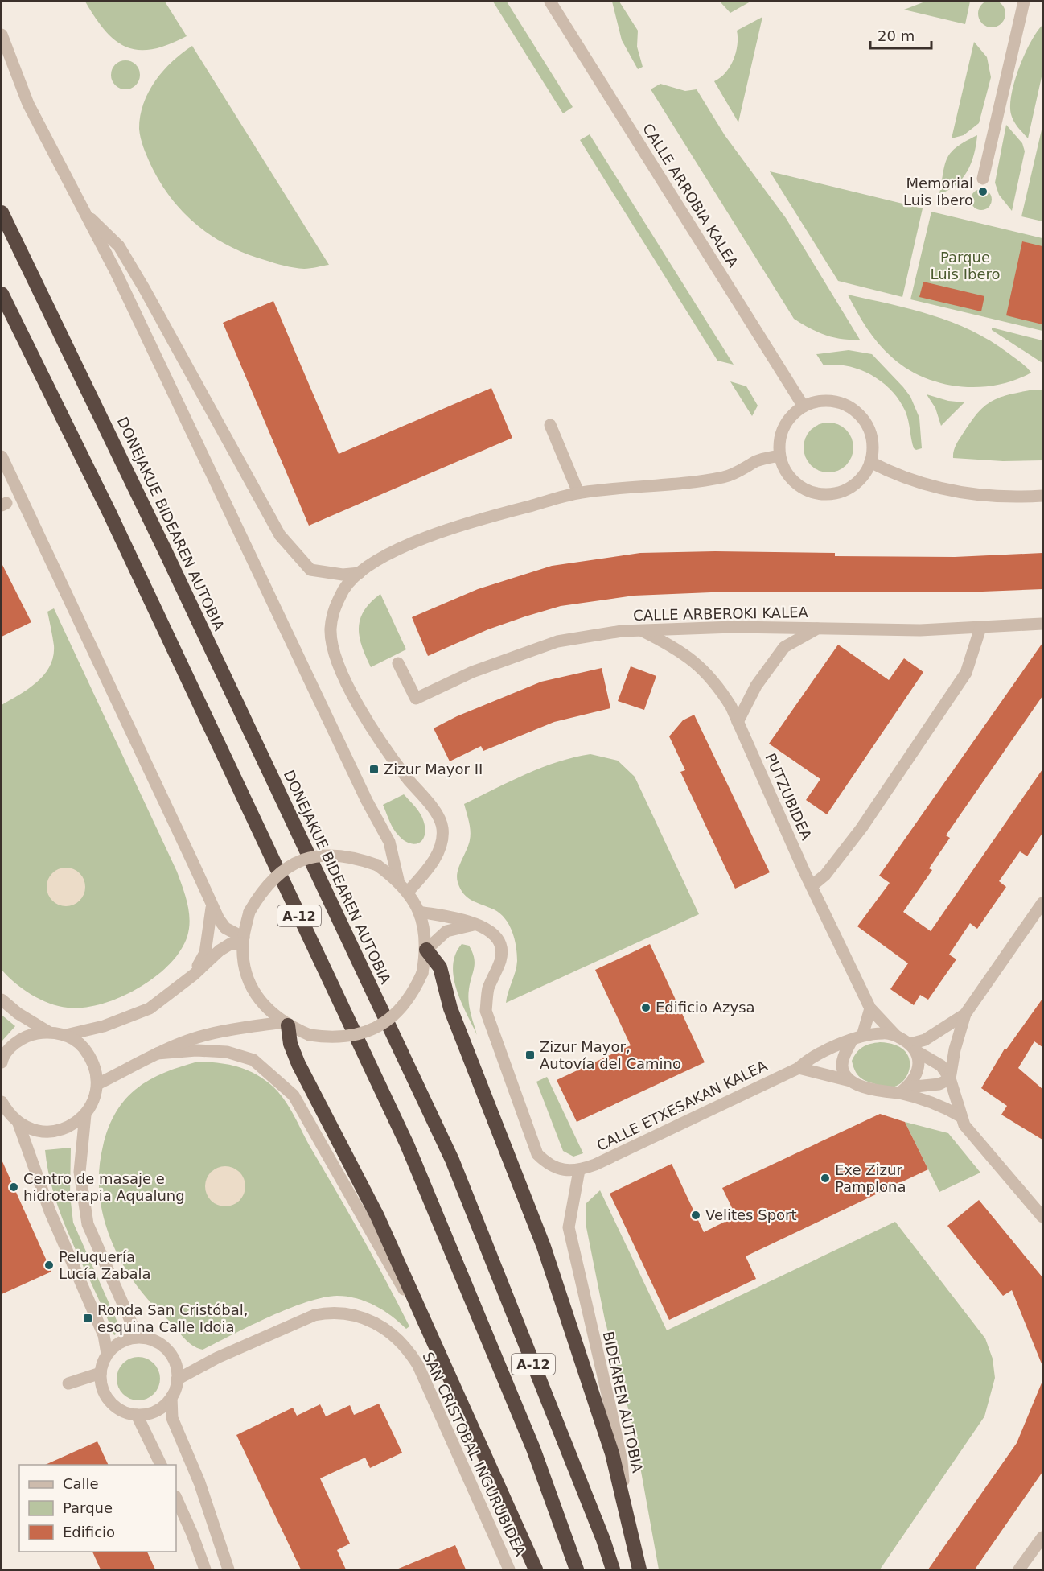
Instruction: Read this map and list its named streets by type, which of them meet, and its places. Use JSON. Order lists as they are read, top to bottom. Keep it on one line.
{"streets":{"highway":["DONEJAKUE BIDEAREN AUTOBIA","A-12"],"street":["CALLE ARROBIA KALEA","CALLE ARBEROKI KALEA","PUTZUBIDEA","CALLE ETXESAKAN KALEA","BIDEAREN AUTOBIA","SAN CRISTOBAL INGURUBIDEA"]},"crossings":[["CALLE ARBEROKI KALEA","PUTZUBIDEA"],["PUTZUBIDEA","CALLE ETXESAKAN KALEA"],["CALLE ETXESAKAN KALEA","BIDEAREN AUTOBIA"]],"parks":["Parque Luis Ibero"],"places":{"other":["Memorial Luis Ibero","Edificio Azysa","Exe Zizur Pamplona","Centro de masaje e hidroterapia Aqualung","Velites Sport","Peluquería Lucía Zabala"],"transit":["Zizur Mayor II","Zizur Mayor, Autovía del Camino","Ronda San Cristóbal, esquina Calle Idoia"]},"legend":["Calle","Parque","Edificio"],"scale_bar":"20 m"}
